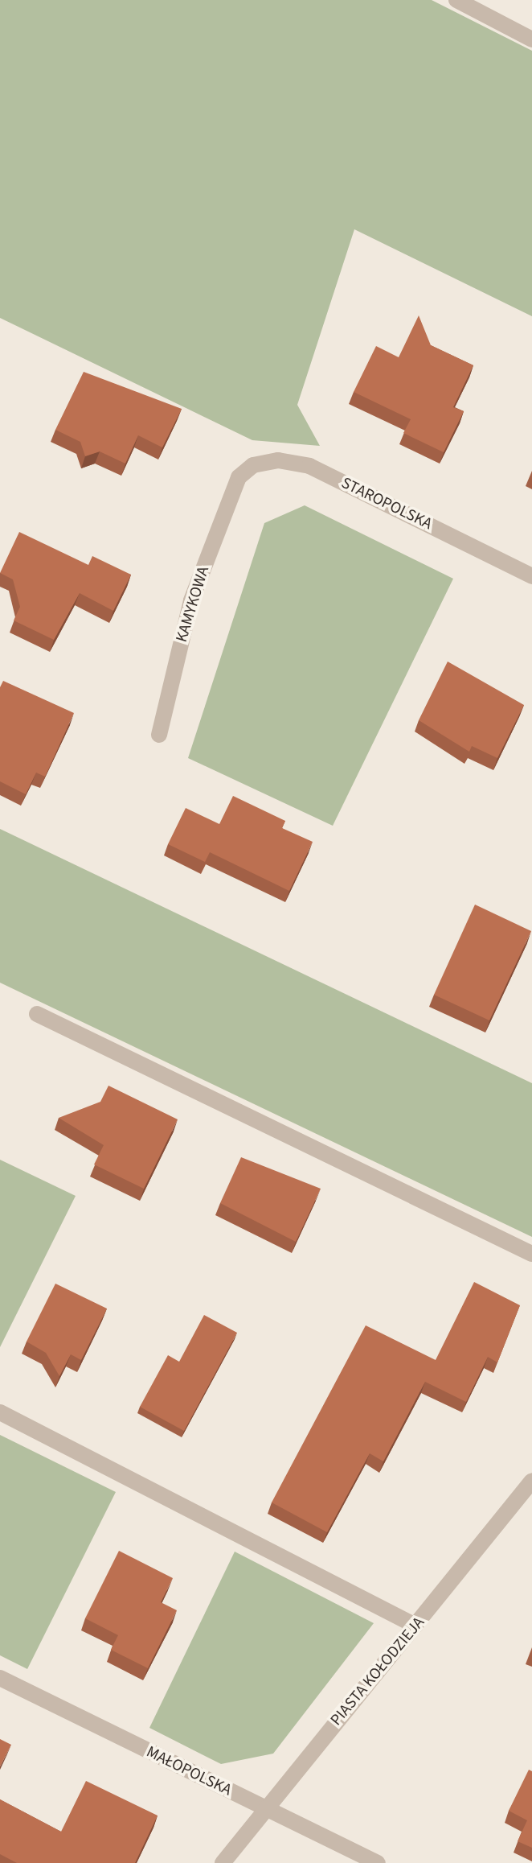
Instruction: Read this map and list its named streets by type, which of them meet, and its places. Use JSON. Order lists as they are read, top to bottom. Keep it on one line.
{"streets":{"street":["STAROPOLSKA","KAMYKOWA","PIASTA KOŁODZIEJA","MAŁOPOLSKA"]},"crossings":[["STAROPOLSKA","KAMYKOWA"],["PIASTA KOŁODZIEJA","MAŁOPOLSKA"]]}
